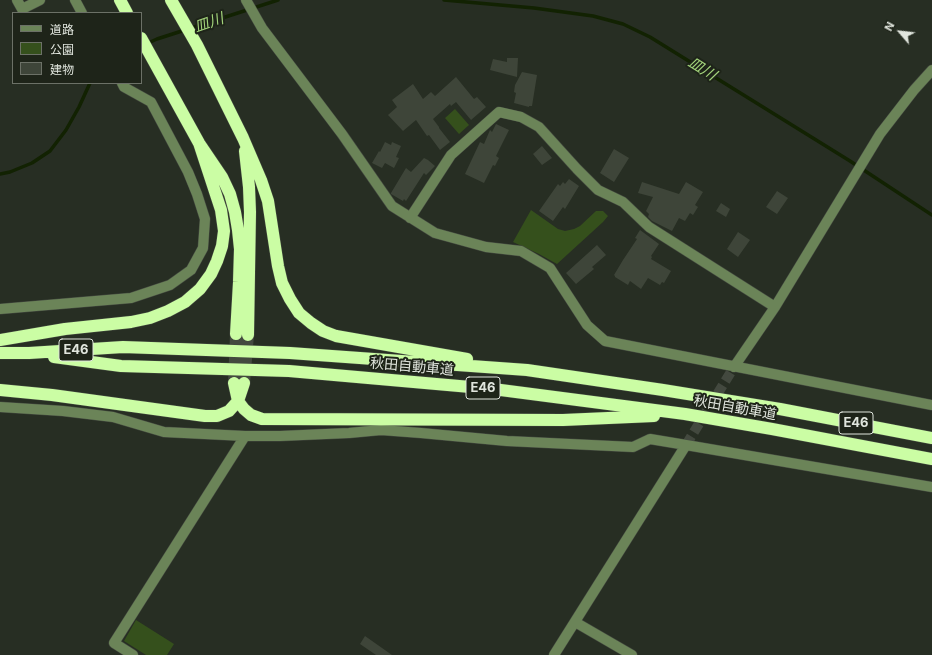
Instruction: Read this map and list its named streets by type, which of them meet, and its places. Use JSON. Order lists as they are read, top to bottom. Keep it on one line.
{"streets":{"highway":["E46","秋田自動車道"]},"water":["皿川"],"legend":["道路","公園","建物"],"north":"top left"}
